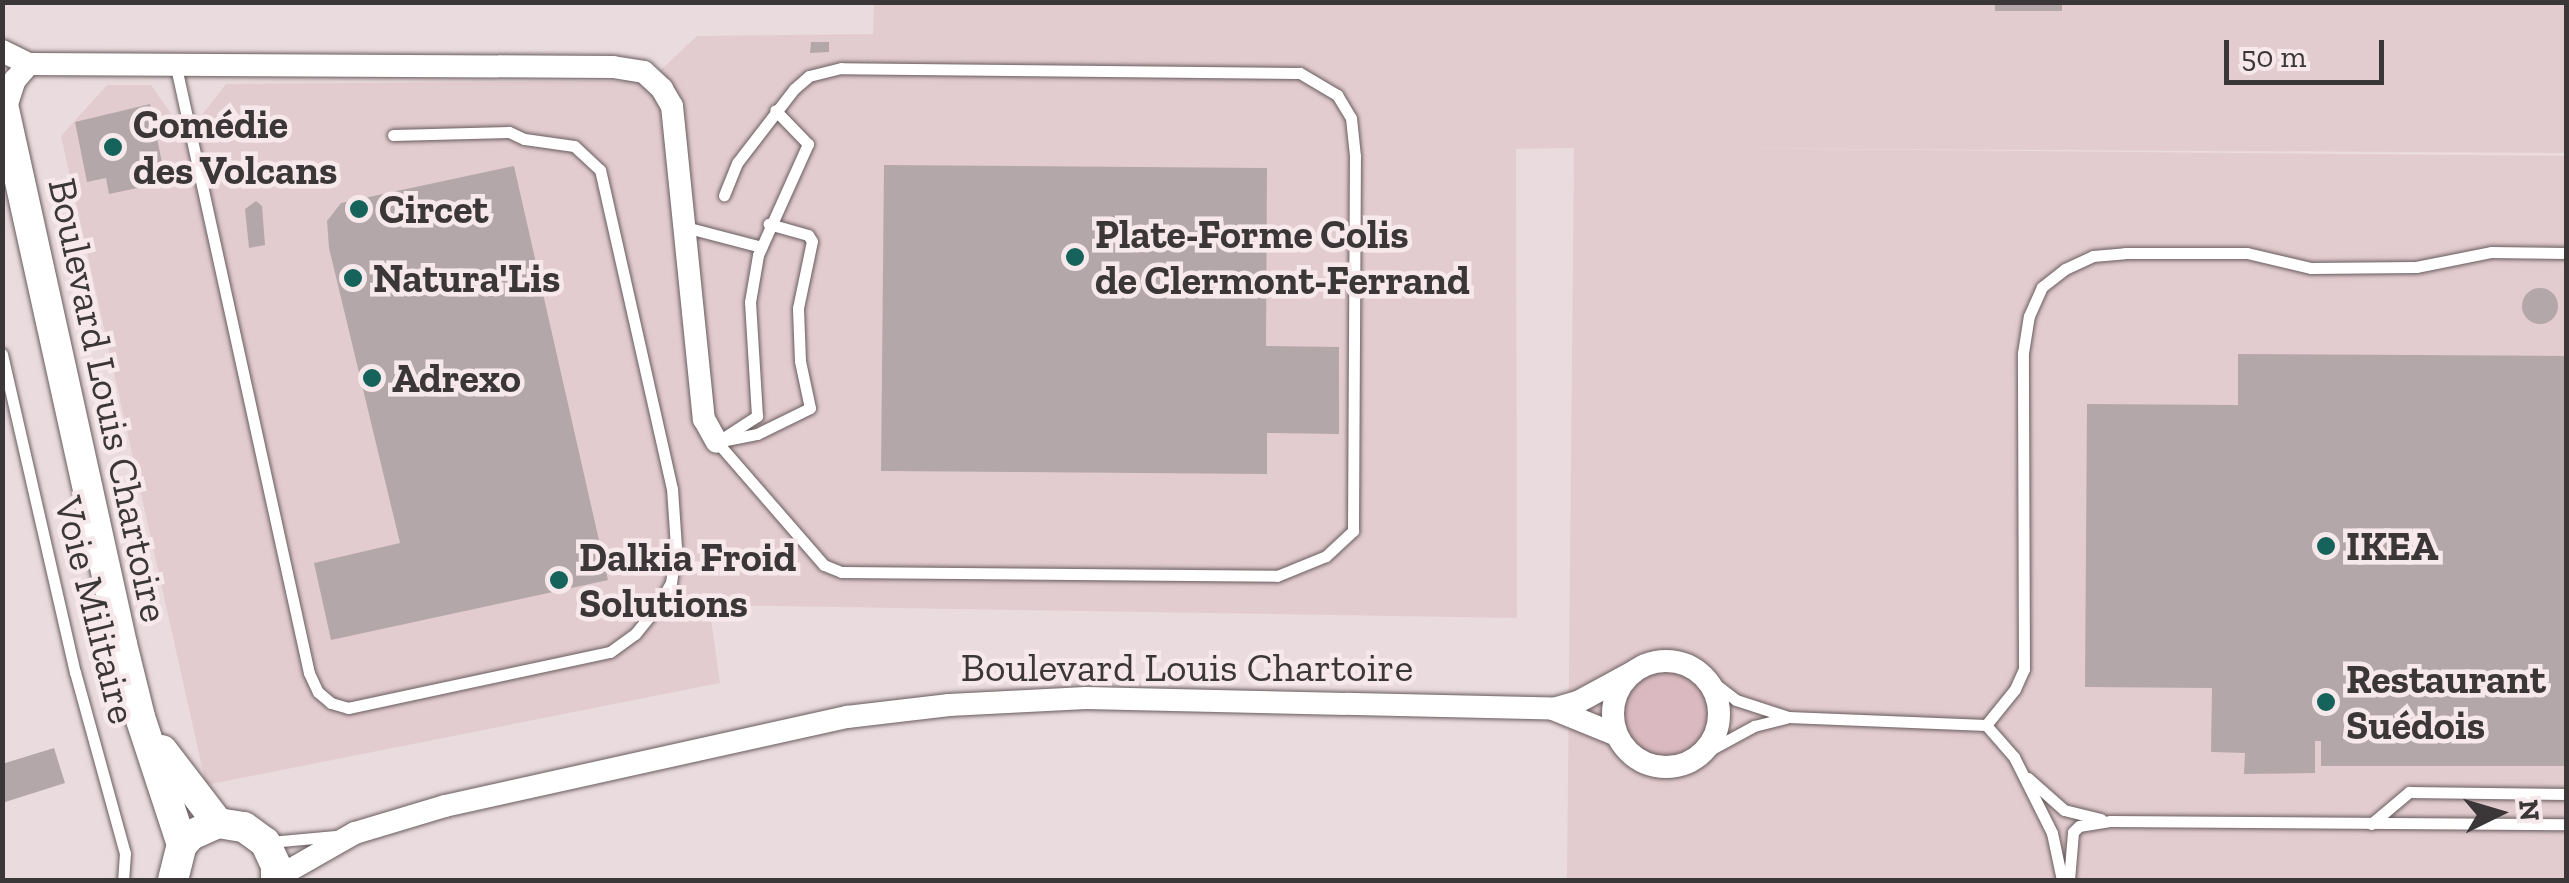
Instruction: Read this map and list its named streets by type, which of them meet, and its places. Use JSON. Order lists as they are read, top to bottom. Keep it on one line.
{"streets":{"main road":["Boulevard Louis Chartoire"],"lane":["Voie Militaire"]},"places":["Comédie des Volcans","Circet","Plate-Forme Colis de Clermont-Ferrand","Natura'Lis","Adrexo","IKEA","Dalkia Froid Solutions","Restaurant Suédois"],"scale_bar":"50 m","north":"right"}
